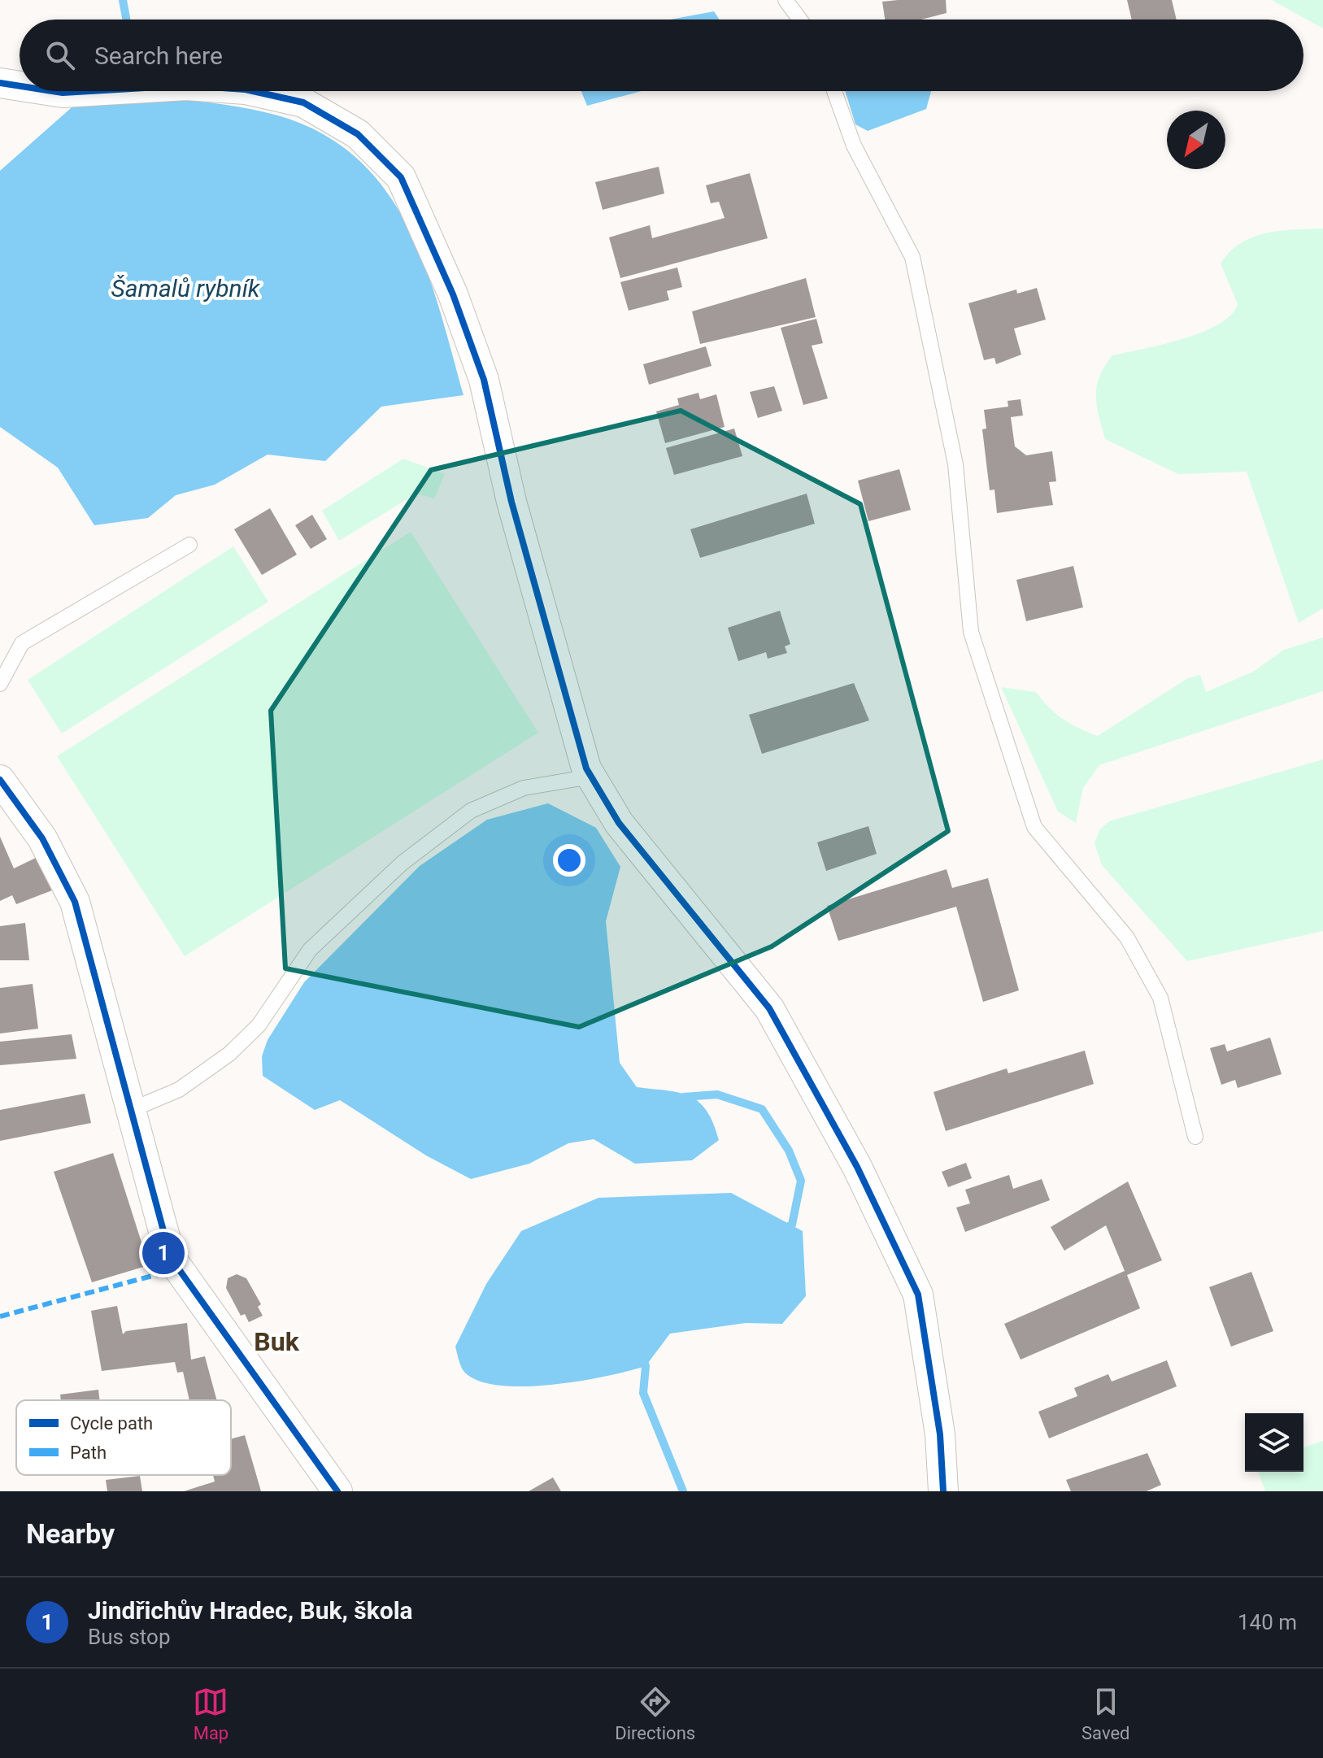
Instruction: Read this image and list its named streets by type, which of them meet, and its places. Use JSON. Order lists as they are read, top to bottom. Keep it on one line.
{"districts":["Buk"],"water":["Šamalů rybník"],"legend":["Cycle path","Path"],"north":"bottom left","page":{"search":"Search here","pins":"1","heading":"Nearby","list":[{"mark":"1","name":"Jindřichův Hradec, Buk, škola","note":"Bus stop","value":"140 m"}],"nav":["Map","Directions","Saved"]}}
